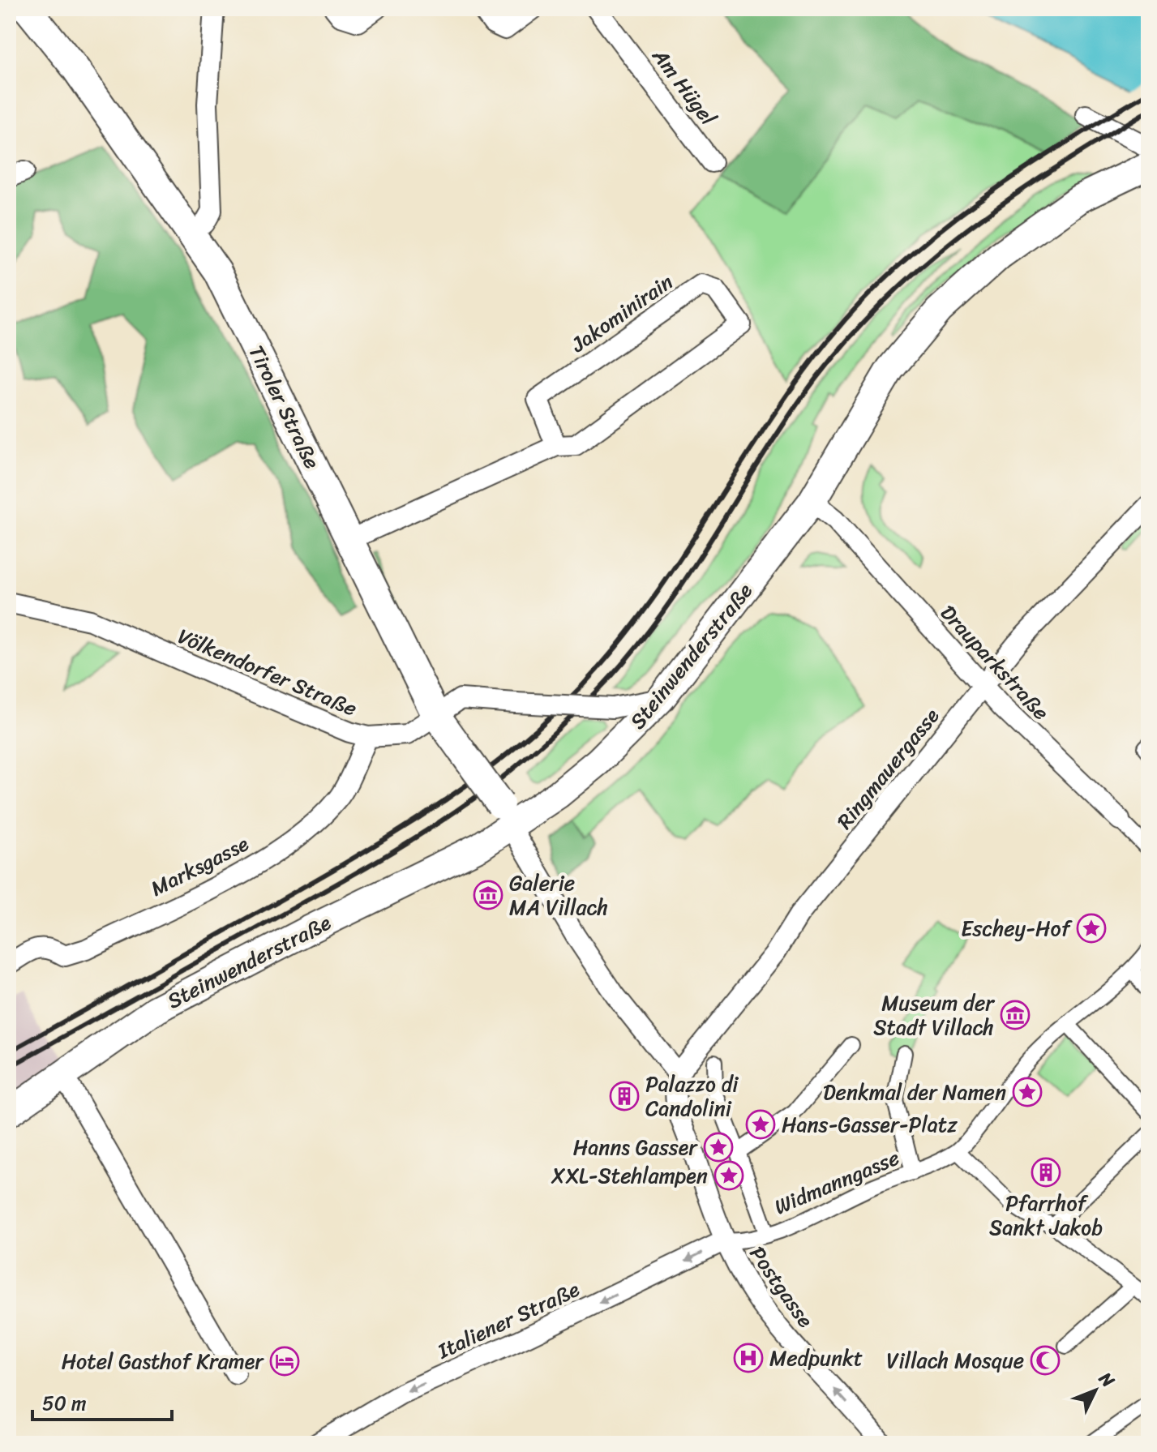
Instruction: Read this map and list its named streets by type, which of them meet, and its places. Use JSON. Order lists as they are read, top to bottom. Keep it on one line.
{"streets":{"main road":["Tiroler Straße","Steinwenderstraße"],"street":["Am Hügel","Jakominirain","Drauparkstraße","Völkendorfer Straße","Ringmauergasse","Marksgasse","Widmanngasse","Postgasse","Italiener Straße"]},"crossings":[["Jakominirain","Tiroler Straße"],["Tiroler Straße","Steinwenderstraße"],["Tiroler Straße","Völkendorfer Straße"],["Steinwenderstraße","Drauparkstraße"],["Steinwenderstraße","Völkendorfer Straße"],["Drauparkstraße","Ringmauergasse"],["Völkendorfer Straße","Marksgasse"],["Widmanngasse","Postgasse"],["Widmanngasse","Italiener Straße"],["Postgasse","Italiener Straße"]],"one_way":["Postgasse","Italiener Straße"],"places":{"museum":["Galerie MA Villach","Museum der Stadt Villach"],"place":["Eschey-Hof","Denkmal der Namen","Hans-Gasser-Platz","Hanns Gasser","XXL-Stehlampen"],"building":["Palazzo di Candolini","Pfarrhof Sankt Jakob"],"hospital":["Medpunkt"],"mosque":["Villach Mosque"],"hotel":["Hotel Gasthof Kramer"]},"scale_bar":"50 m","north":"top right"}
